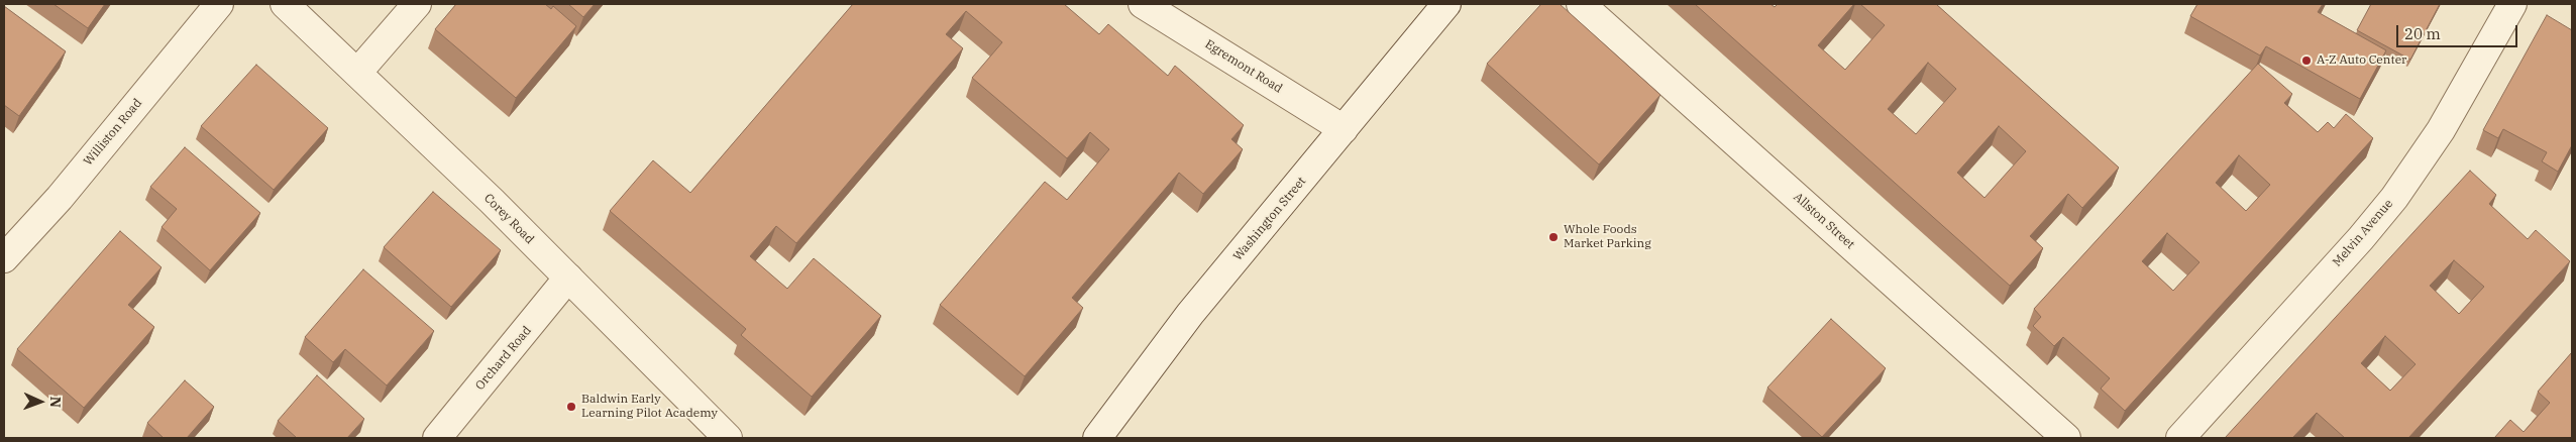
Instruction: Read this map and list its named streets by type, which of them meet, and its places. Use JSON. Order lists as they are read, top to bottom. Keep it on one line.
{"streets":{"street":["Egremont Road","Williston Road","Corey Road","Washington Street","Allston Street","Melvin Avenue","Orchard Road"]},"crossings":[["Egremont Road","Washington Street"],["Corey Road","Orchard Road"]],"places":["A-Z Auto Center","Whole Foods Market Parking","Baldwin Early Learning Pilot Academy"],"scale_bar":"20 m","north":"right"}
